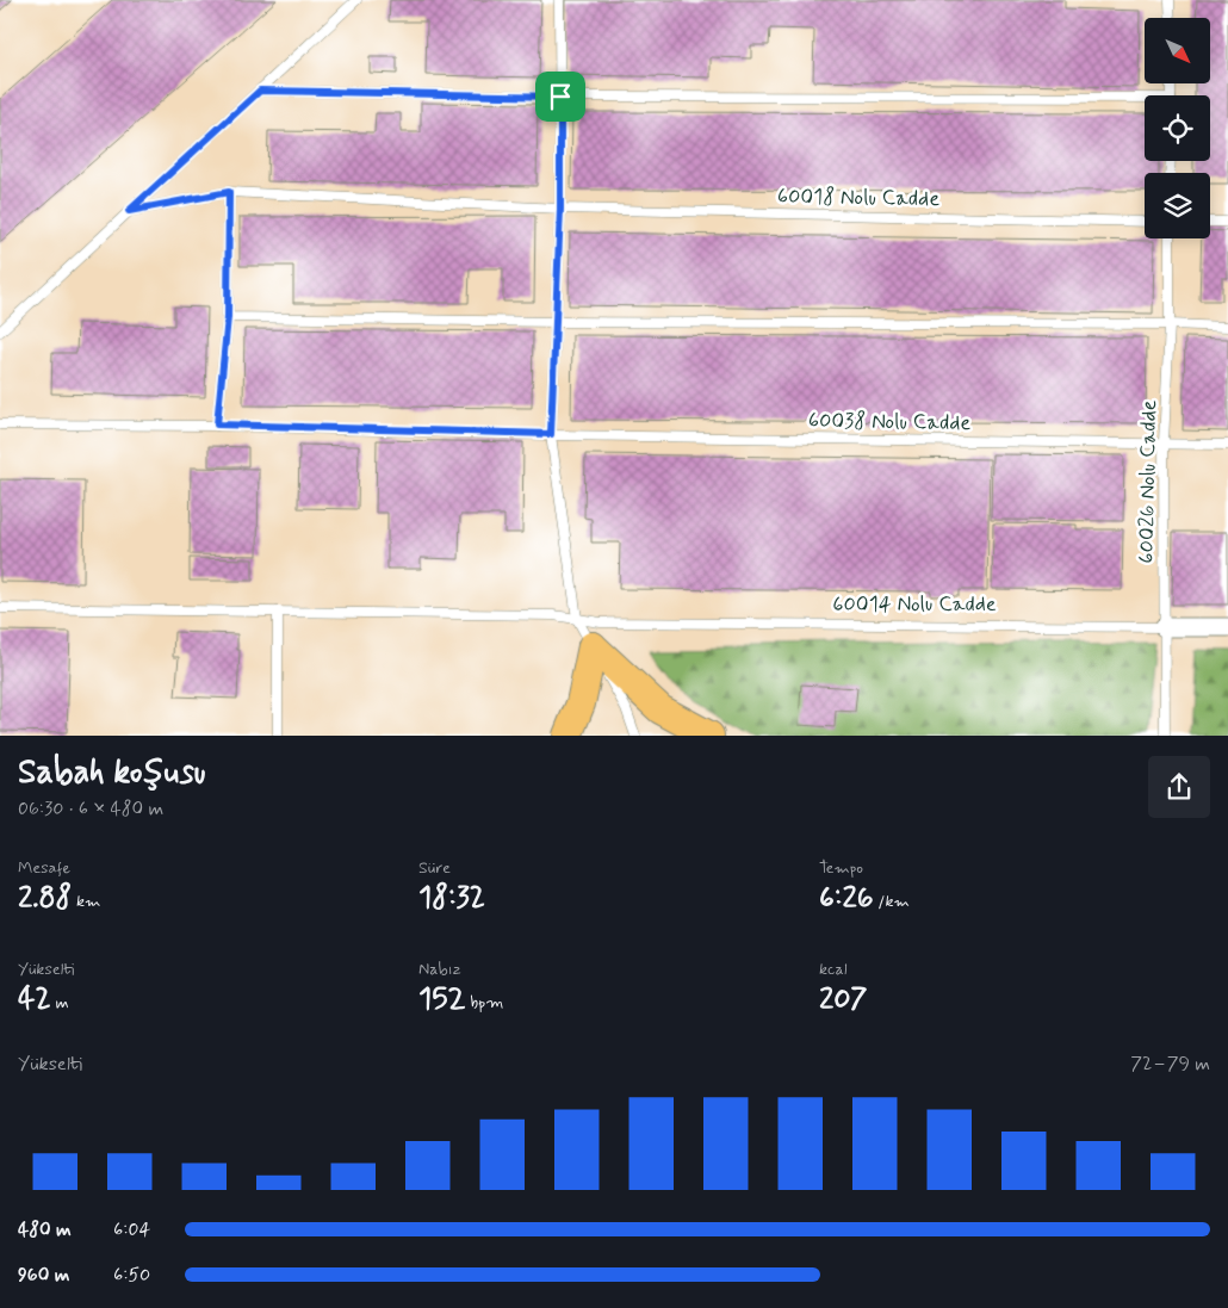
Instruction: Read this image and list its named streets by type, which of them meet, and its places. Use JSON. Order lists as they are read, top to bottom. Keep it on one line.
{"streets":{"street":["60014 Nolu Cadde"],"lane":["60018 Nolu Cadde","60038 Nolu Cadde","60026 Nolu Cadde"]},"crossings":[["60038 Nolu Cadde","60026 Nolu Cadde"],["60026 Nolu Cadde","60014 Nolu Cadde"]],"north":"bottom right","page":{"heading":["Sabah koşusu","06:30 · 6 × 480 m"],"stats":[["Mesafe","2.88 km"],["Süre","18:32"],["Tempo","6:26 /km"],["Yükselti","42 m"],["Nabız","152 bpm"],["kcal","207"]],"chart":["Yükselti","72–79 m"],"list":[{"name":"480 m","note":"6:04"},{"name":"960 m","note":"6:50"}]}}
